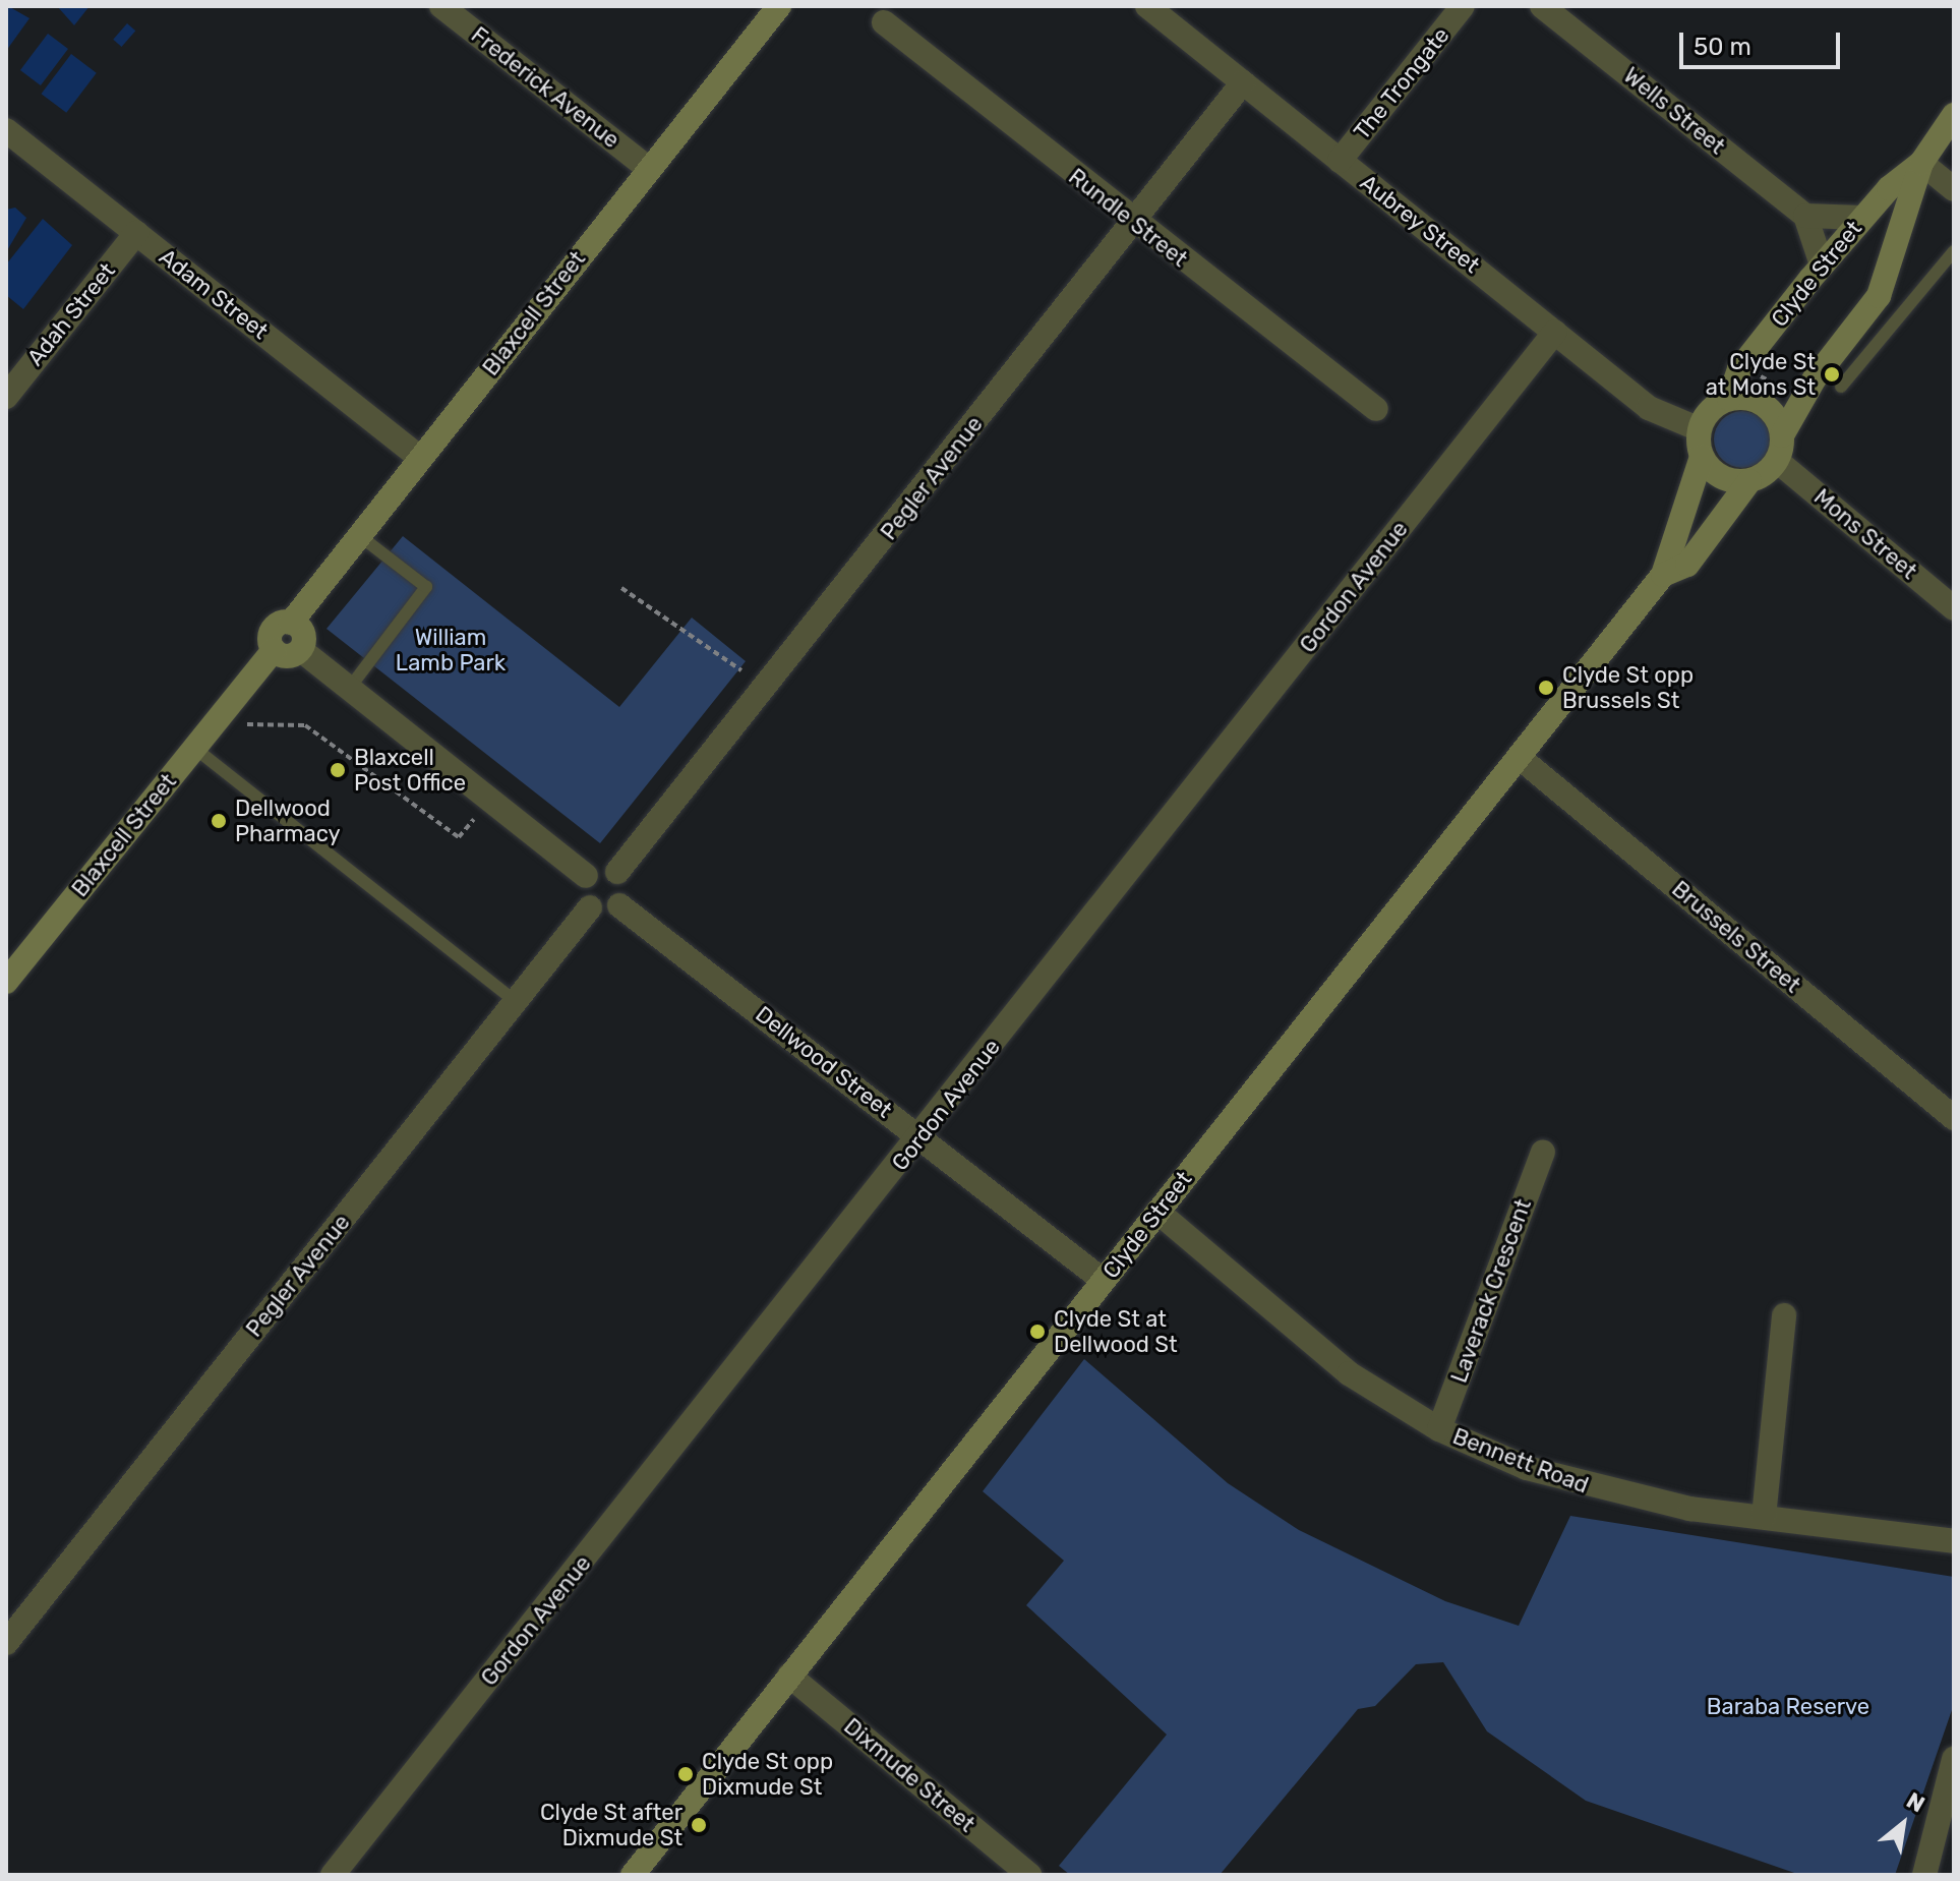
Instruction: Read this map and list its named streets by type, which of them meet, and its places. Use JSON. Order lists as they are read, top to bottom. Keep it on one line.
{"streets":{"main road":["Clyde Street","Blaxcell Street"],"street":["The Trongate","Frederick Avenue","Wells Street","Rundle Street","Aubrey Street","Adam Street","Adah Street","Pegler Avenue","Mons Street","Gordon Avenue","Brussels Street","Dellwood Street","Laverack Crescent","Bennett Road","Dixmude Street"]},"crossings":[["The Trongate","Aubrey Street"],["Frederick Avenue","Blaxcell Street"],["Rundle Street","Pegler Avenue"],["Aubrey Street","Clyde Street"],["Aubrey Street","Pegler Avenue"],["Aubrey Street","Mons Street"],["Aubrey Street","Gordon Avenue"],["Clyde Street","Mons Street"],["Clyde Street","Brussels Street"],["Clyde Street","Dellwood Street"],["Clyde Street","Bennett Road"],["Clyde Street","Dixmude Street"],["Adam Street","Blaxcell Street"],["Adam Street","Adah Street"],["Pegler Avenue","Dellwood Street"],["Gordon Avenue","Dellwood Street"],["Laverack Crescent","Bennett Road"]],"parks":["William Lamb Park","Baraba Reserve"],"places":["Clyde St at Mons St","Clyde St opp Brussels St","Blaxcell Post Office","Dellwood Pharmacy","Clyde St at Dellwood St","Clyde St opp Dixmude St","Clyde St after Dixmude St"],"scale_bar":"50 m","north":"top right"}
